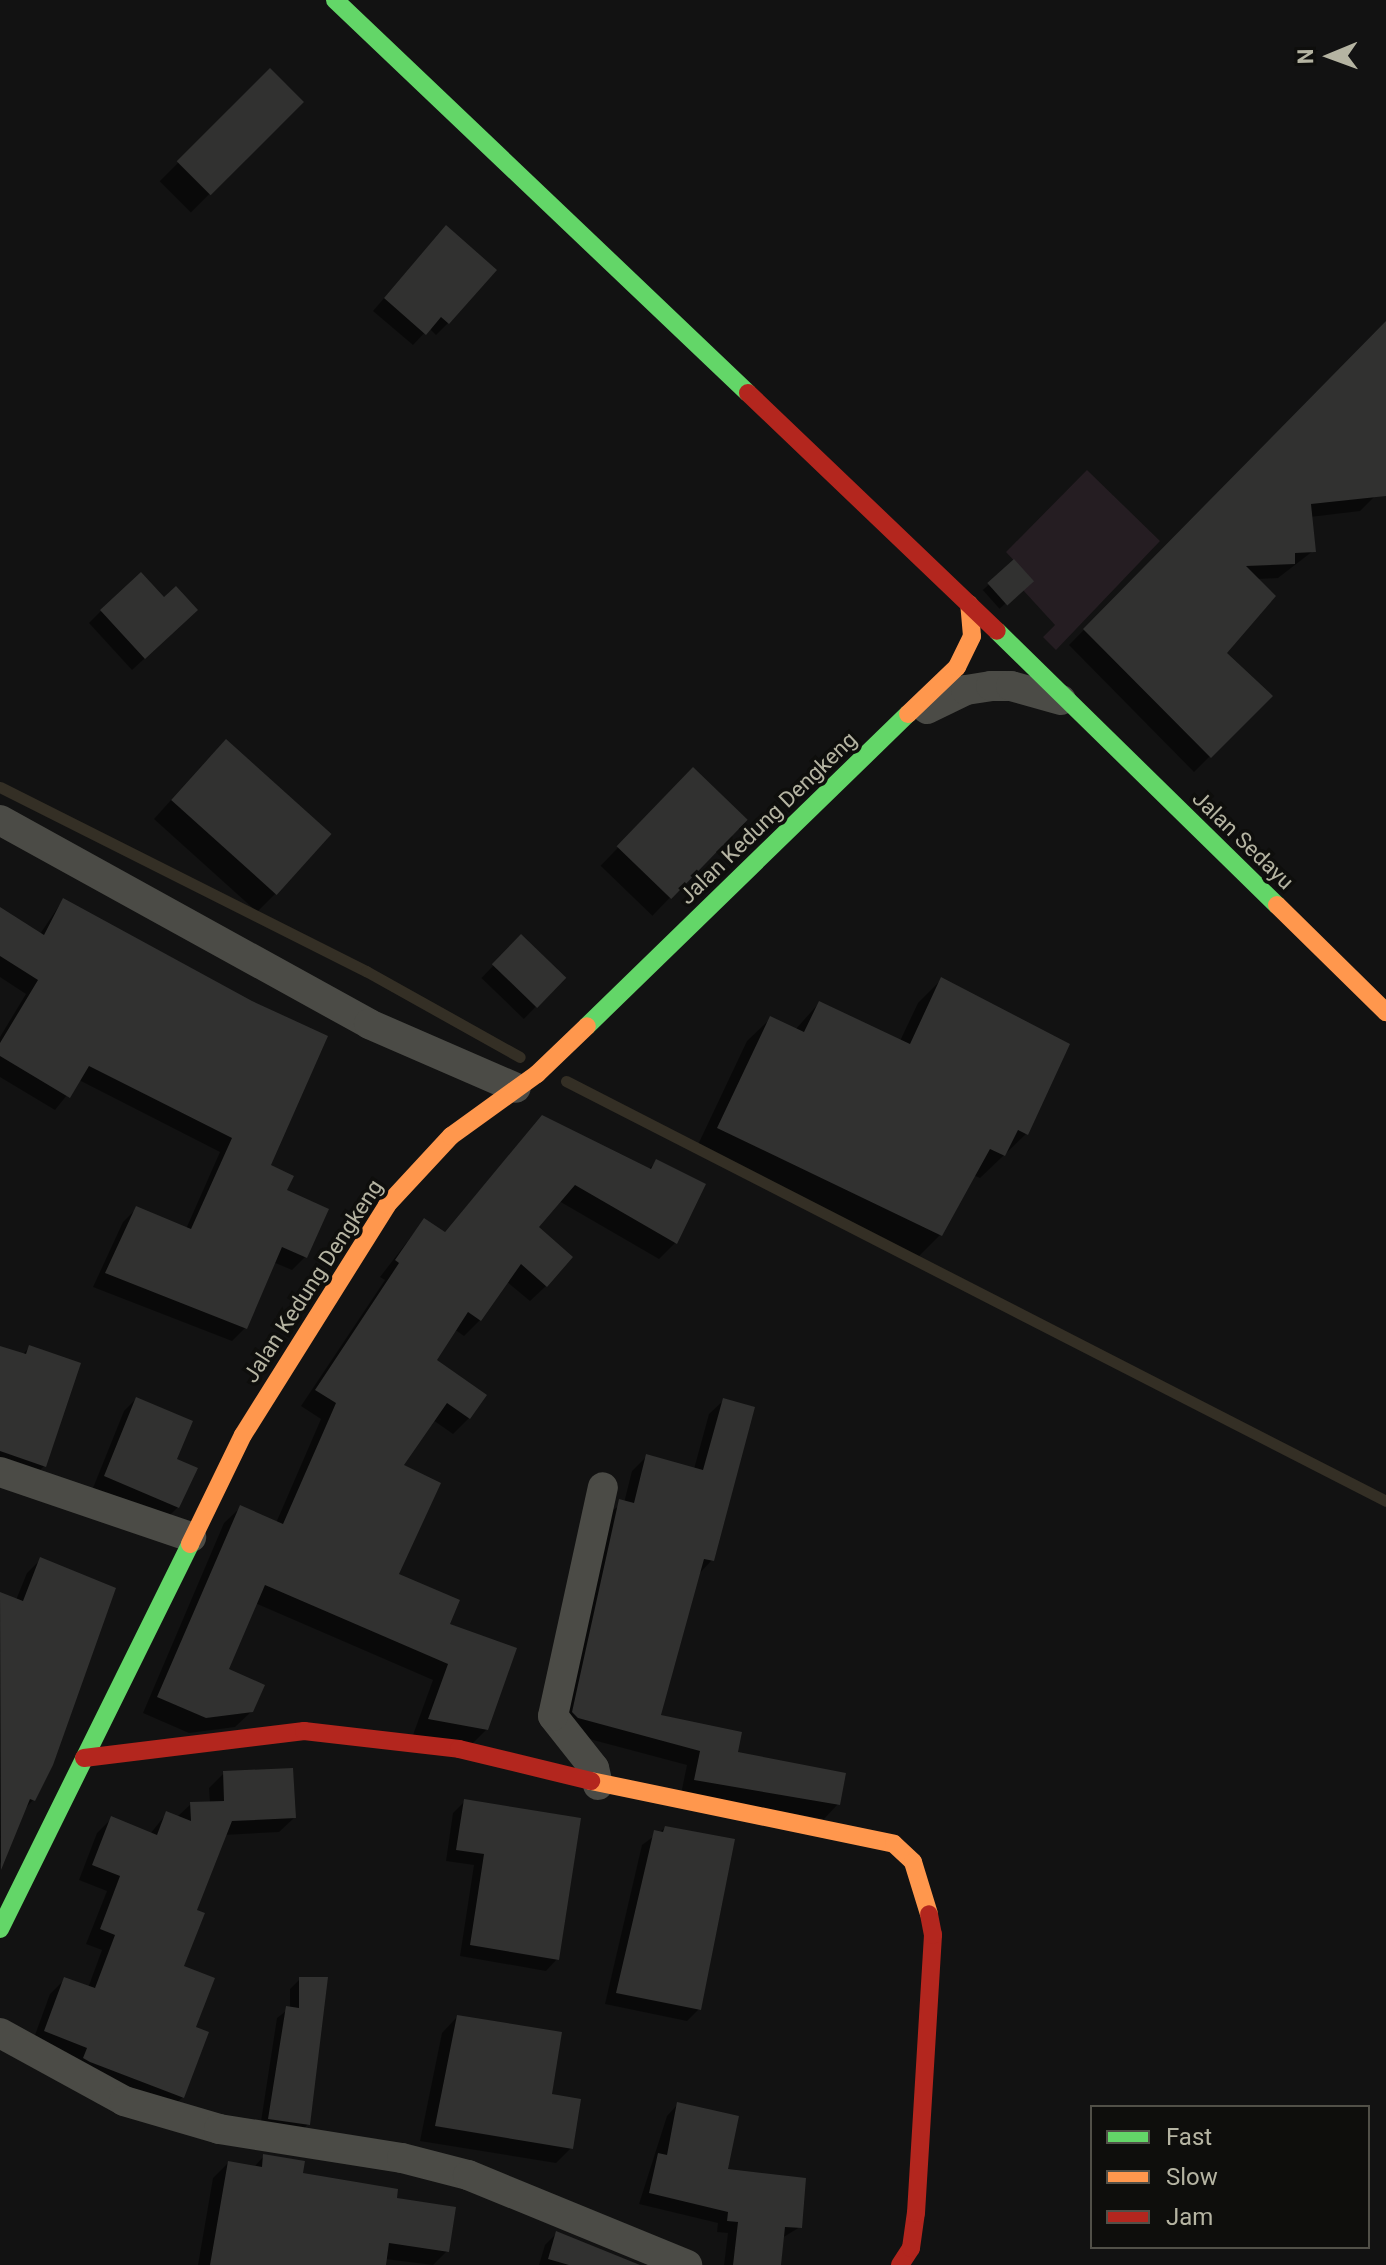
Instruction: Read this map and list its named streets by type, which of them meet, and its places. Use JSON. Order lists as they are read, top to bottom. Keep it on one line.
{"streets":{"street":["Jalan Kedung Dengkeng","Jalan Sedayu"]},"crossings":[["Jalan Kedung Dengkeng","Jalan Sedayu"]],"legend":["Fast","Slow","Jam"],"north":"left"}
